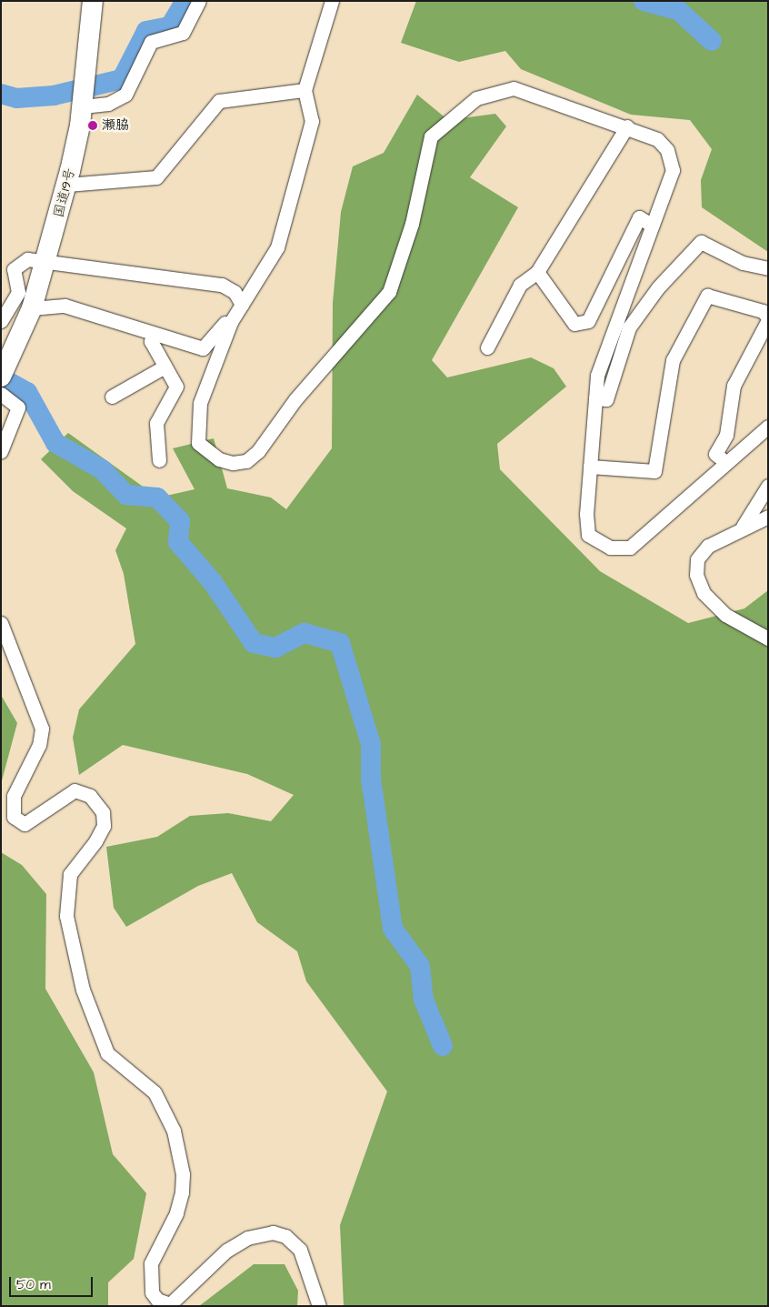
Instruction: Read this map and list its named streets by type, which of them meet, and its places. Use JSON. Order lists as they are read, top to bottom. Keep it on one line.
{"streets":{"highway":["国道19号"]},"places":["瀬脇"],"scale_bar":"50 m"}
